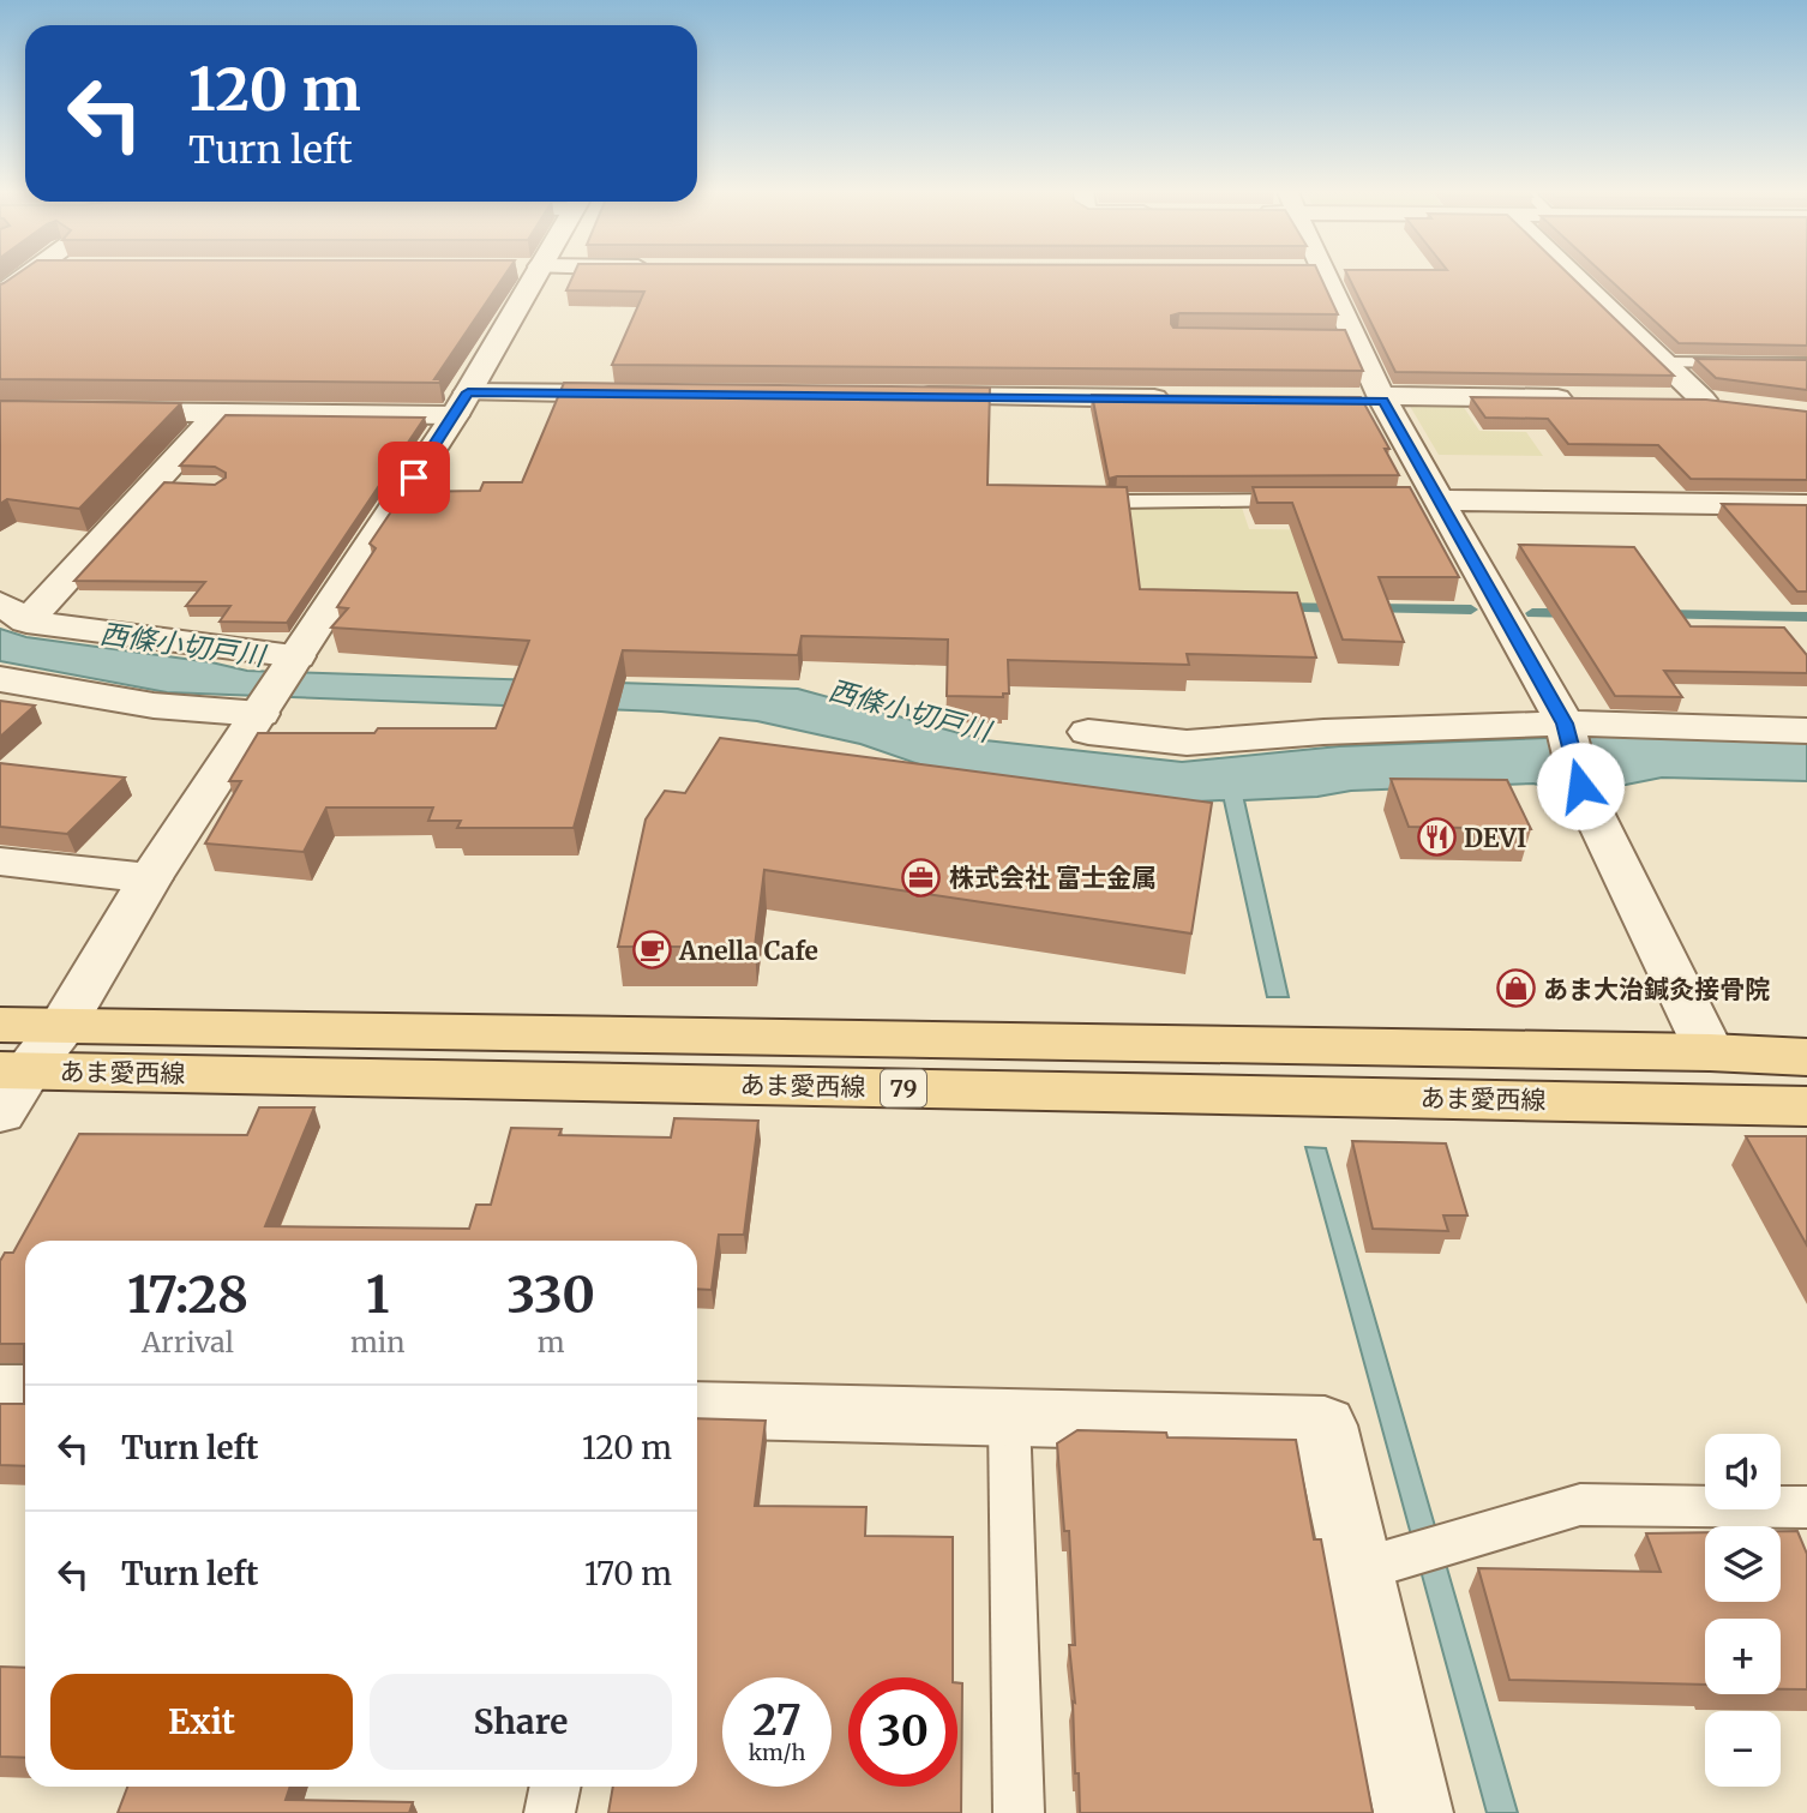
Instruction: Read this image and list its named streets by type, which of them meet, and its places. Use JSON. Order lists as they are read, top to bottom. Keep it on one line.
{"streets":{"main road":["あま愛西線","79"]},"water":["西條小切戸川"],"places":{"restaurant":["DEVI"],"office":["株式会社 富士金属"],"cafe":["Anella Cafe"],"shop":["あま大治鍼灸接骨院"]},"page":{"turn":["120 m","Turn left"],"eta":["17:28","Arrival","1","min","330","m"],"list":[{"name":"Turn left","value":"120 m"},{"name":"Turn left","value":"170 m"}],"map_buttons":["+","−"],"buttons":["Exit","Share"],"speed":"27 km/h","limit":"30"}}
